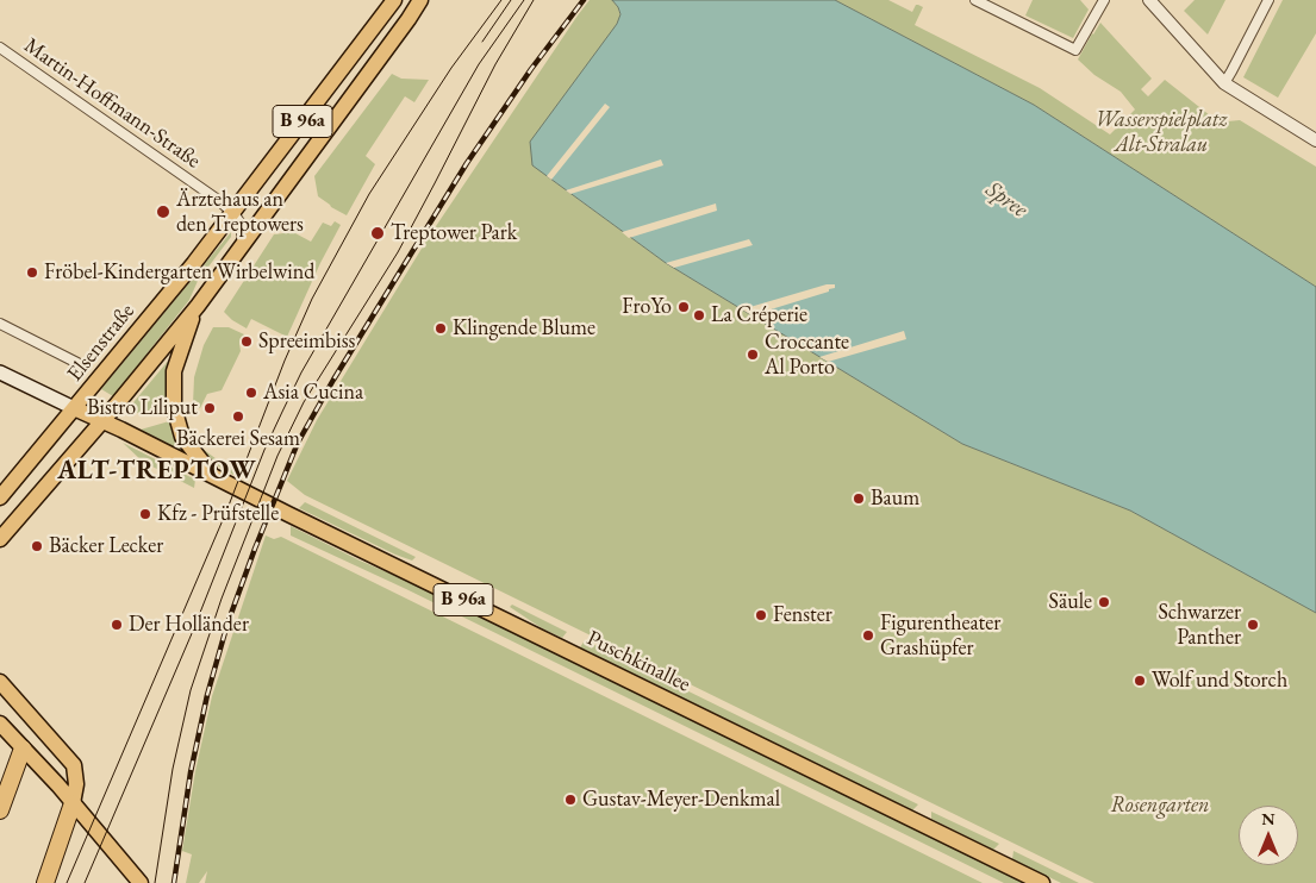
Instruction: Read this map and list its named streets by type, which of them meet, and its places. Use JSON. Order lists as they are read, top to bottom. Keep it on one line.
{"streets":{"main road":["B 96a","Elsenstraße","Puschkinallee"],"street":["Martin-Hoffmann-Straße"]},"crossings":[["Martin-Hoffmann-Straße","B 96a"],["Martin-Hoffmann-Straße","Elsenstraße"],["B 96a","Elsenstraße"],["B 96a","Puschkinallee"],["Elsenstraße","Puschkinallee"]],"districts":["ALT-TREPTOW"],"water":["Spree"],"parks":["Wasserspielplatz Alt-Stralau","Rosengarten"],"places":["Ärztehaus an den Treptowers","Treptower Park","Fröbel-Kindergarten Wirbelwind","FroYo","La Créperie","Klingende Blume","Spreeimbiss","Croccante Al Porto","Asia Cucina","Bistro Liliput","Bäckerei Sesam","Baum","Kfz - Prüfstelle","Bäcker Lecker","Säule","Fenster","Der Holländer","Schwarzer Panther","Figurentheater Grashüpfer","Wolf und Storch","Gustav-Meyer-Denkmal"],"north":"top"}
